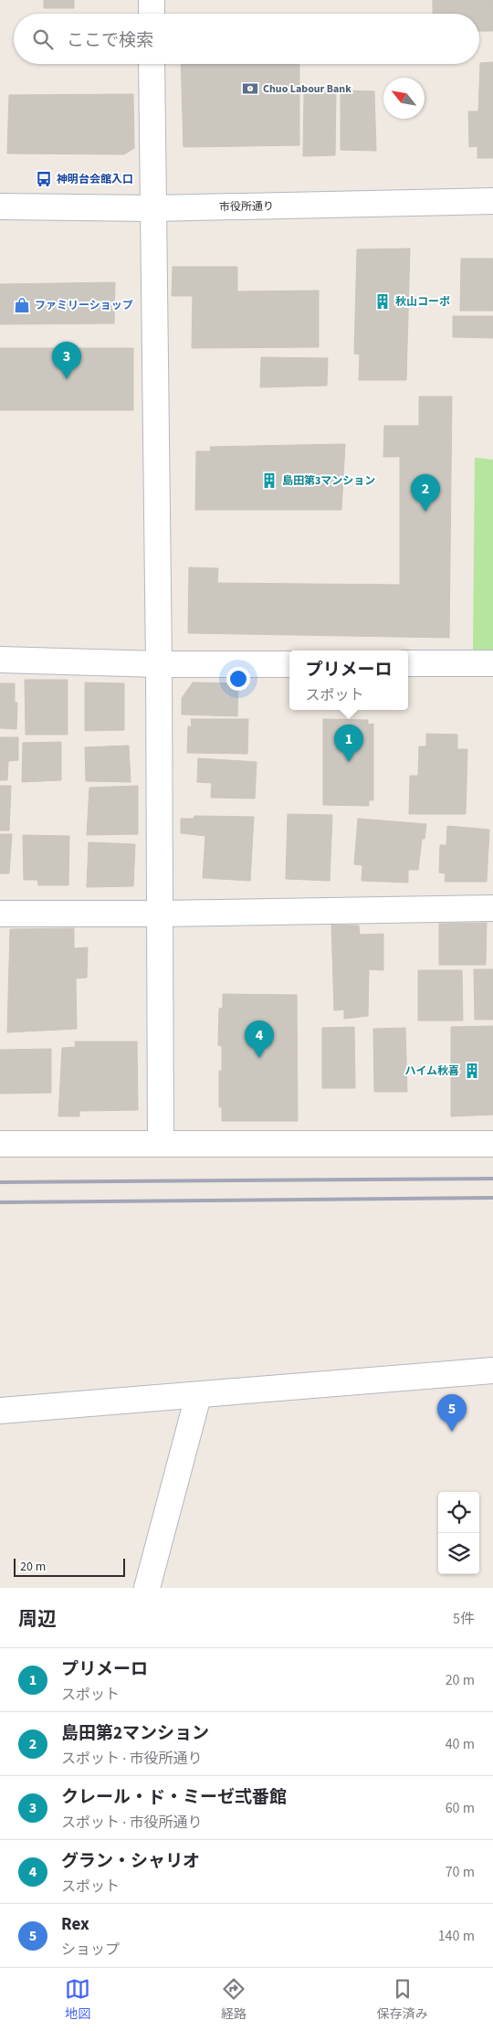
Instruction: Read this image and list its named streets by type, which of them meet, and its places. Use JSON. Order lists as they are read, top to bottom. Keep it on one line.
{"streets":{"street":["市役所通り"]},"places":{"bank":["Chuo Labour Bank"],"bus stop":["神明台会館入口"],"building":["秋山コーポ","島田第3マンション","ハイム秋喜"],"shop":["ファミリーショップ"]},"scale_bar":"20 m","north":"top left","page":{"search":"ここで検索","pins":["3","2","1","4","5"],"popup":["プリメーロ","スポット"],"scale":"20 m","heading":["周辺","5件"],"list":[{"mark":"1","name":"プリメーロ","note":"スポット","value":"20 m"},{"mark":"2","name":"島田第2マンション","note":"スポット · 市役所通り","value":"40 m"},{"mark":"3","name":"クレール・ド・ミーゼ弍番館","note":"スポット · 市役所通り","value":"60 m"},{"mark":"4","name":"グラン・シャリオ","note":"スポット","value":"70 m"},{"mark":"5","name":"Rex","note":"ショップ","value":"140 m"}],"nav":["地図","経路","保存済み"]}}
